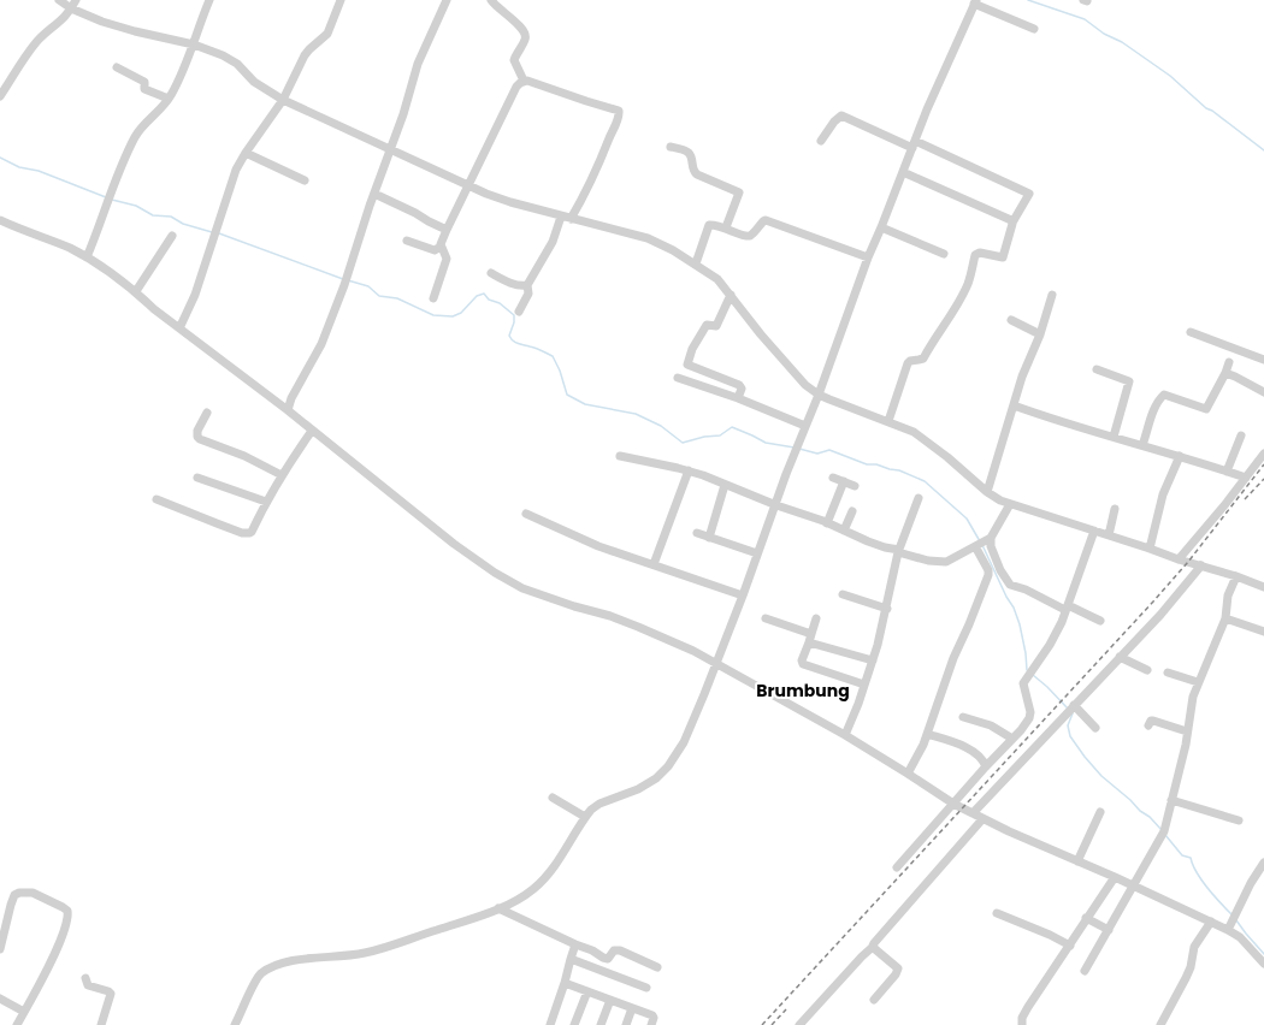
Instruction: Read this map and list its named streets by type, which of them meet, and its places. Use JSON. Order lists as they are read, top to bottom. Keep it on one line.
{"districts":["Brumbung"]}
